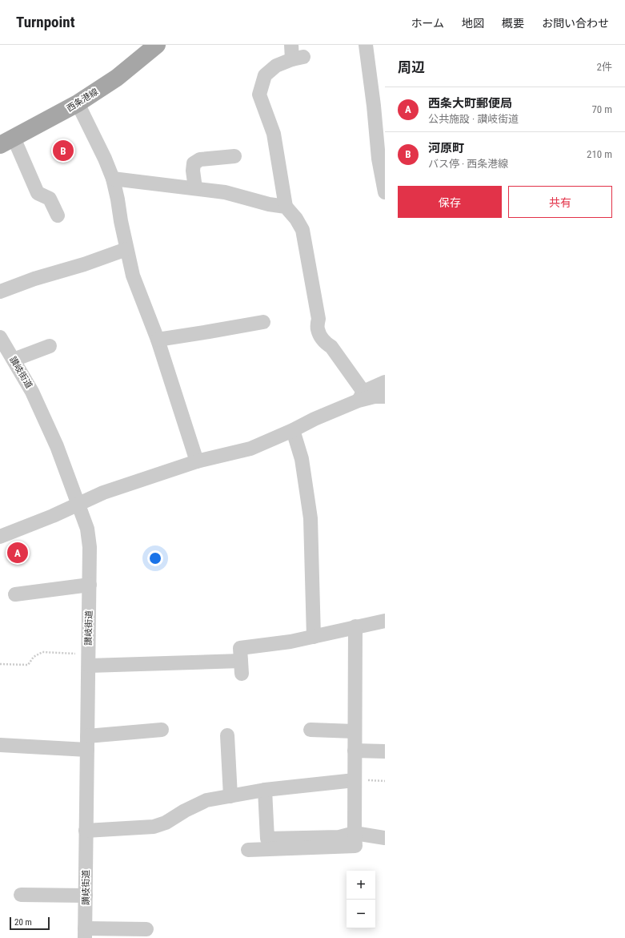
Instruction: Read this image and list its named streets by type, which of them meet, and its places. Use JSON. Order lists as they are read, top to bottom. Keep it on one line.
{"streets":{"main road":["西条港線"],"street":["讃岐街道"]},"scale_bar":"20 m","page":{"header":"Turnpoint","nav":["ホーム","地図","概要","お問い合わせ"],"heading":["周辺","2件"],"list":[{"mark":"A","name":"西条大町郵便局","note":"公共施設 · 讃岐街道","value":"70 m"},{"mark":"B","name":"河原町","note":"バス停 · 西条港線","value":"210 m"}],"pins":["B","A"],"buttons":["保存","共有"],"map_buttons":["+","−"],"scale":"20 m"}}
